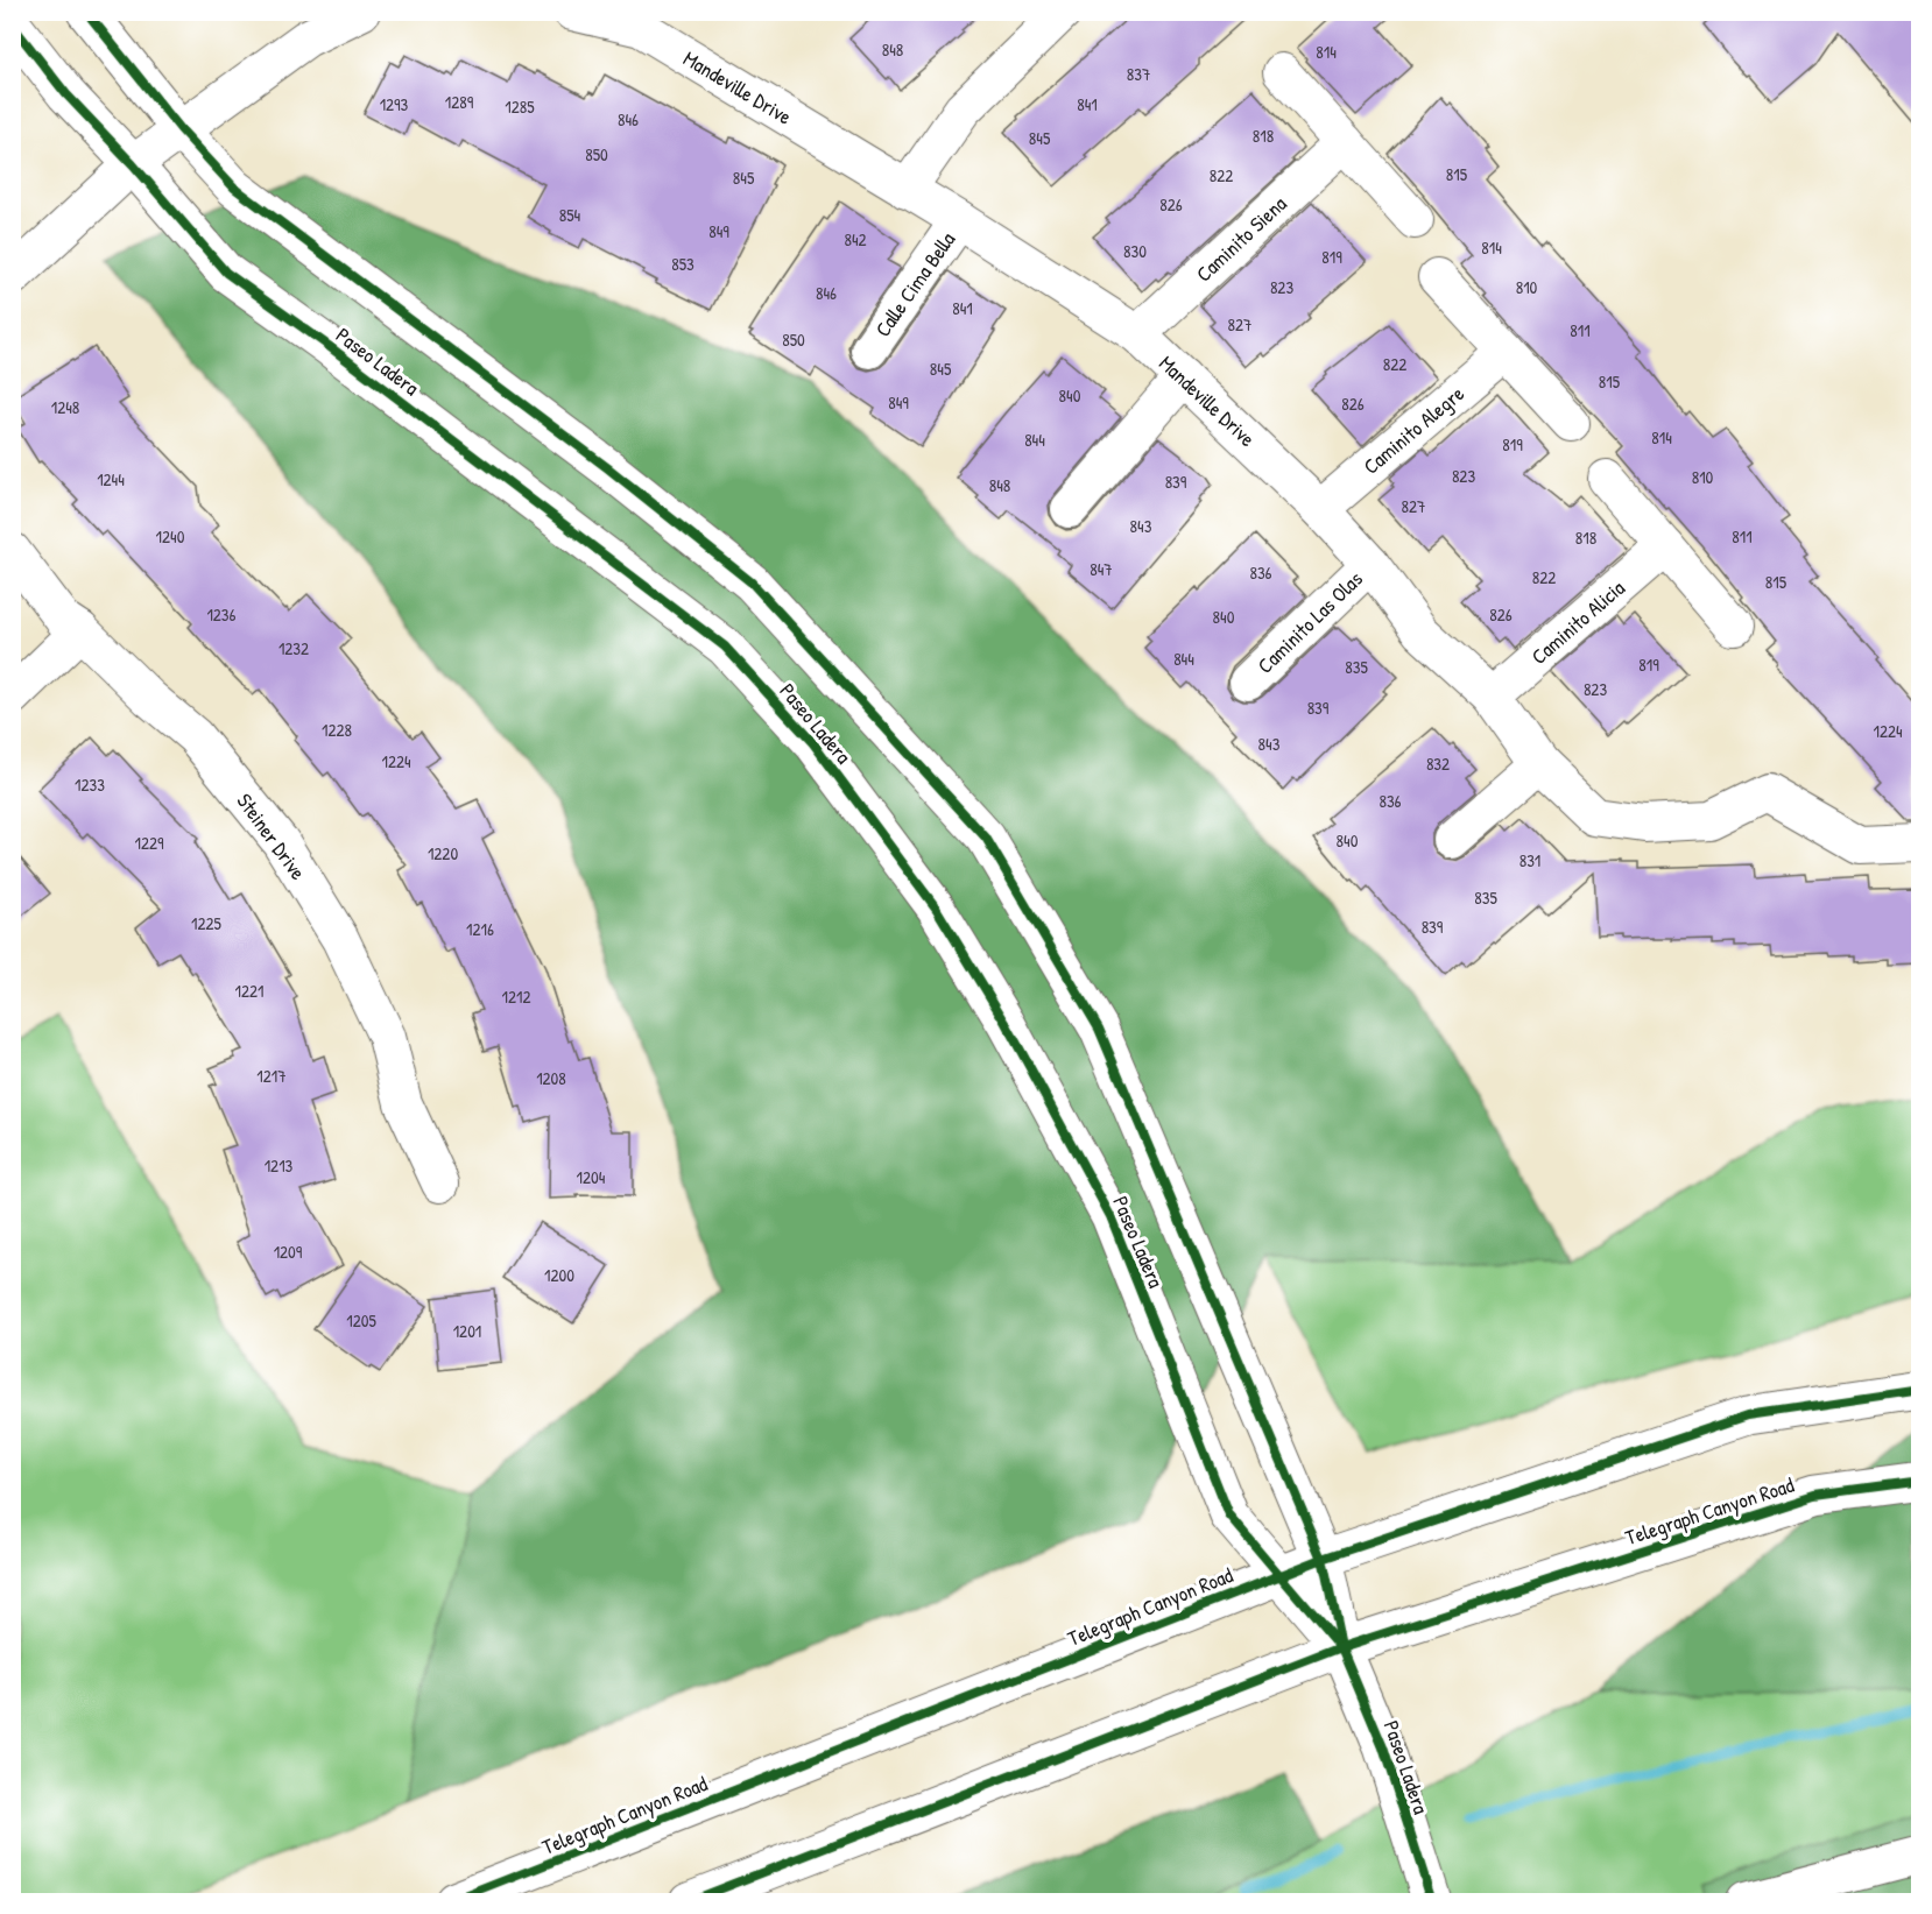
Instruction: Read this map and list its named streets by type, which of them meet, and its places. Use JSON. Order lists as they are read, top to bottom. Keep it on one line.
{"streets":{"main road":["Paseo Ladera","Telegraph Canyon Road"],"street":["Mandeville Drive","Caminito Siena","Calle Cima Bella","Caminito Alegre","Caminito Las Olas","Caminito Alicia","Steiner Drive"]},"crossings":[["Mandeville Drive","Caminito Siena"],["Mandeville Drive","Calle Cima Bella"],["Mandeville Drive","Caminito Alegre"],["Mandeville Drive","Caminito Las Olas"],["Mandeville Drive","Caminito Alicia"],["Paseo Ladera","Telegraph Canyon Road"]],"house_numbers":["848","814","837","1289","1293","841","1285","846","818","845","850","815","822","845","826","854","849","842","814","830","819","853","823","810","846","841","827","811","850","822","845","815","840","849","826","1248","814","844","819","823","810","1244","839","848","827","843","1240","811","818","847","836","822","815","1236","826","840","1232","844","819","835","823","839","1228","1224","843","1224","832","1233","836","840","1229","1220","831","835","1225","839","1216","1221","1212","1217","1208","1213","1204","1209","1200","1205","1201"]}
